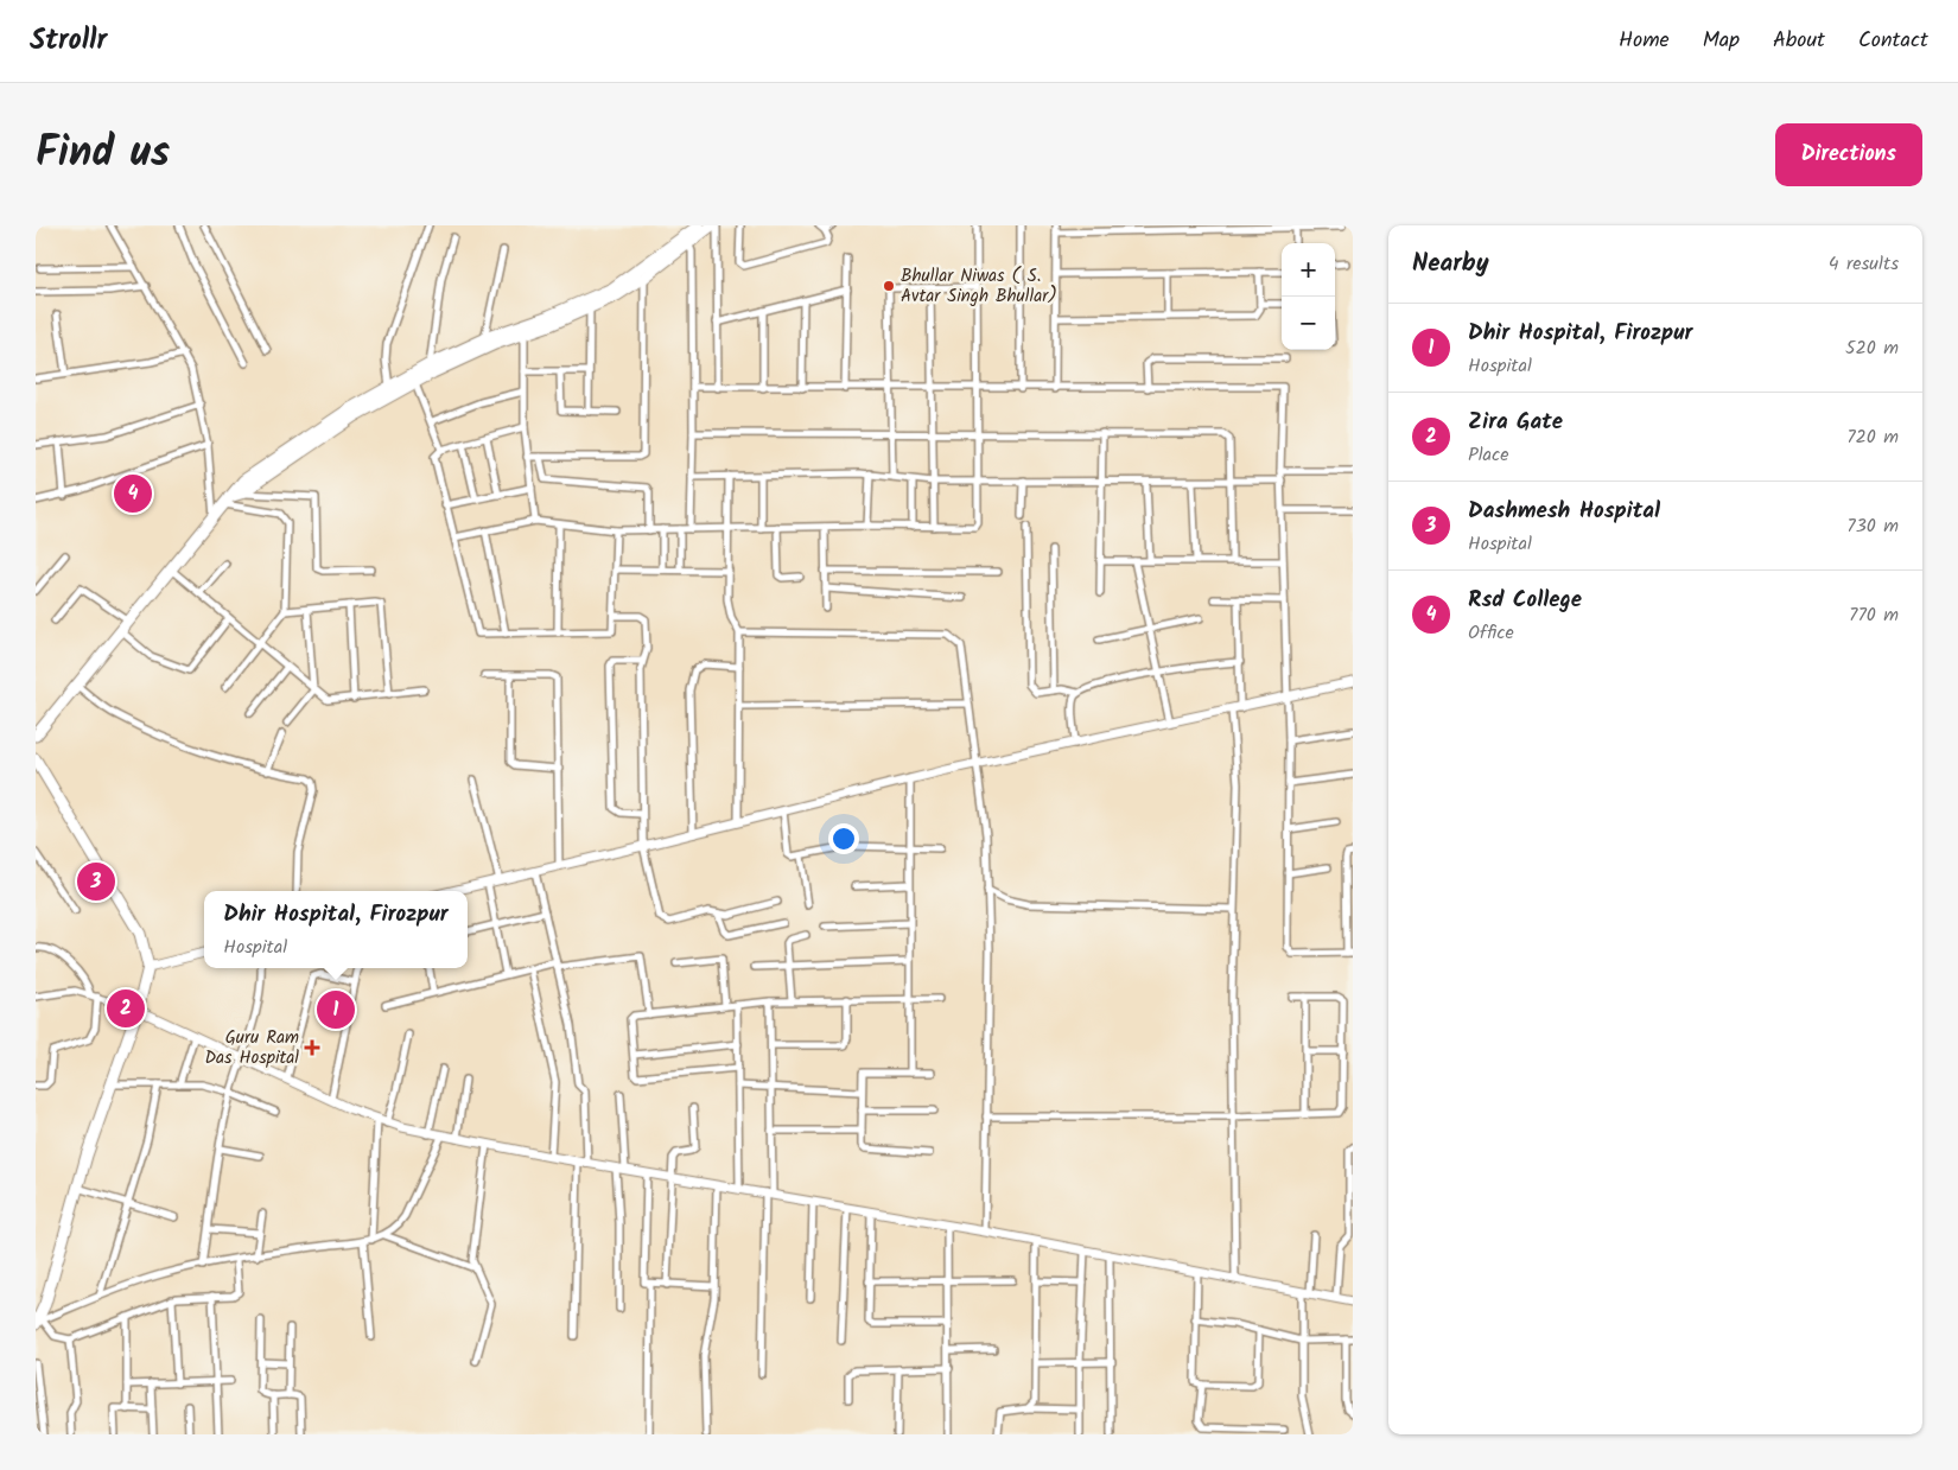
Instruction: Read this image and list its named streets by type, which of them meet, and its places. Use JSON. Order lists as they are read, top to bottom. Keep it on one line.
{"places":{"other":["Bhullar Niwas ( S. Avtar Singh Bhullar)"],"health":["Guru Ram Das Hospital"]},"page":{"header":"Strollr","nav":["Home","Map","About","Contact"],"title":"Find us","buttons":"Directions","heading":["Nearby","4 results"],"map_buttons":["+","−"],"list":[{"mark":"1","name":"Dhir Hospital, Firozpur","note":"Hospital","value":"520 m"},{"mark":"2","name":"Zira Gate","note":"Place","value":"720 m"},{"mark":"3","name":"Dashmesh Hospital","note":"Hospital","value":"730 m"},{"mark":"4","name":"Rsd College","note":"Office","value":"770 m"}],"pins":["4","3","2","1"],"popup":["Dhir Hospital, Firozpur","Hospital"]}}
